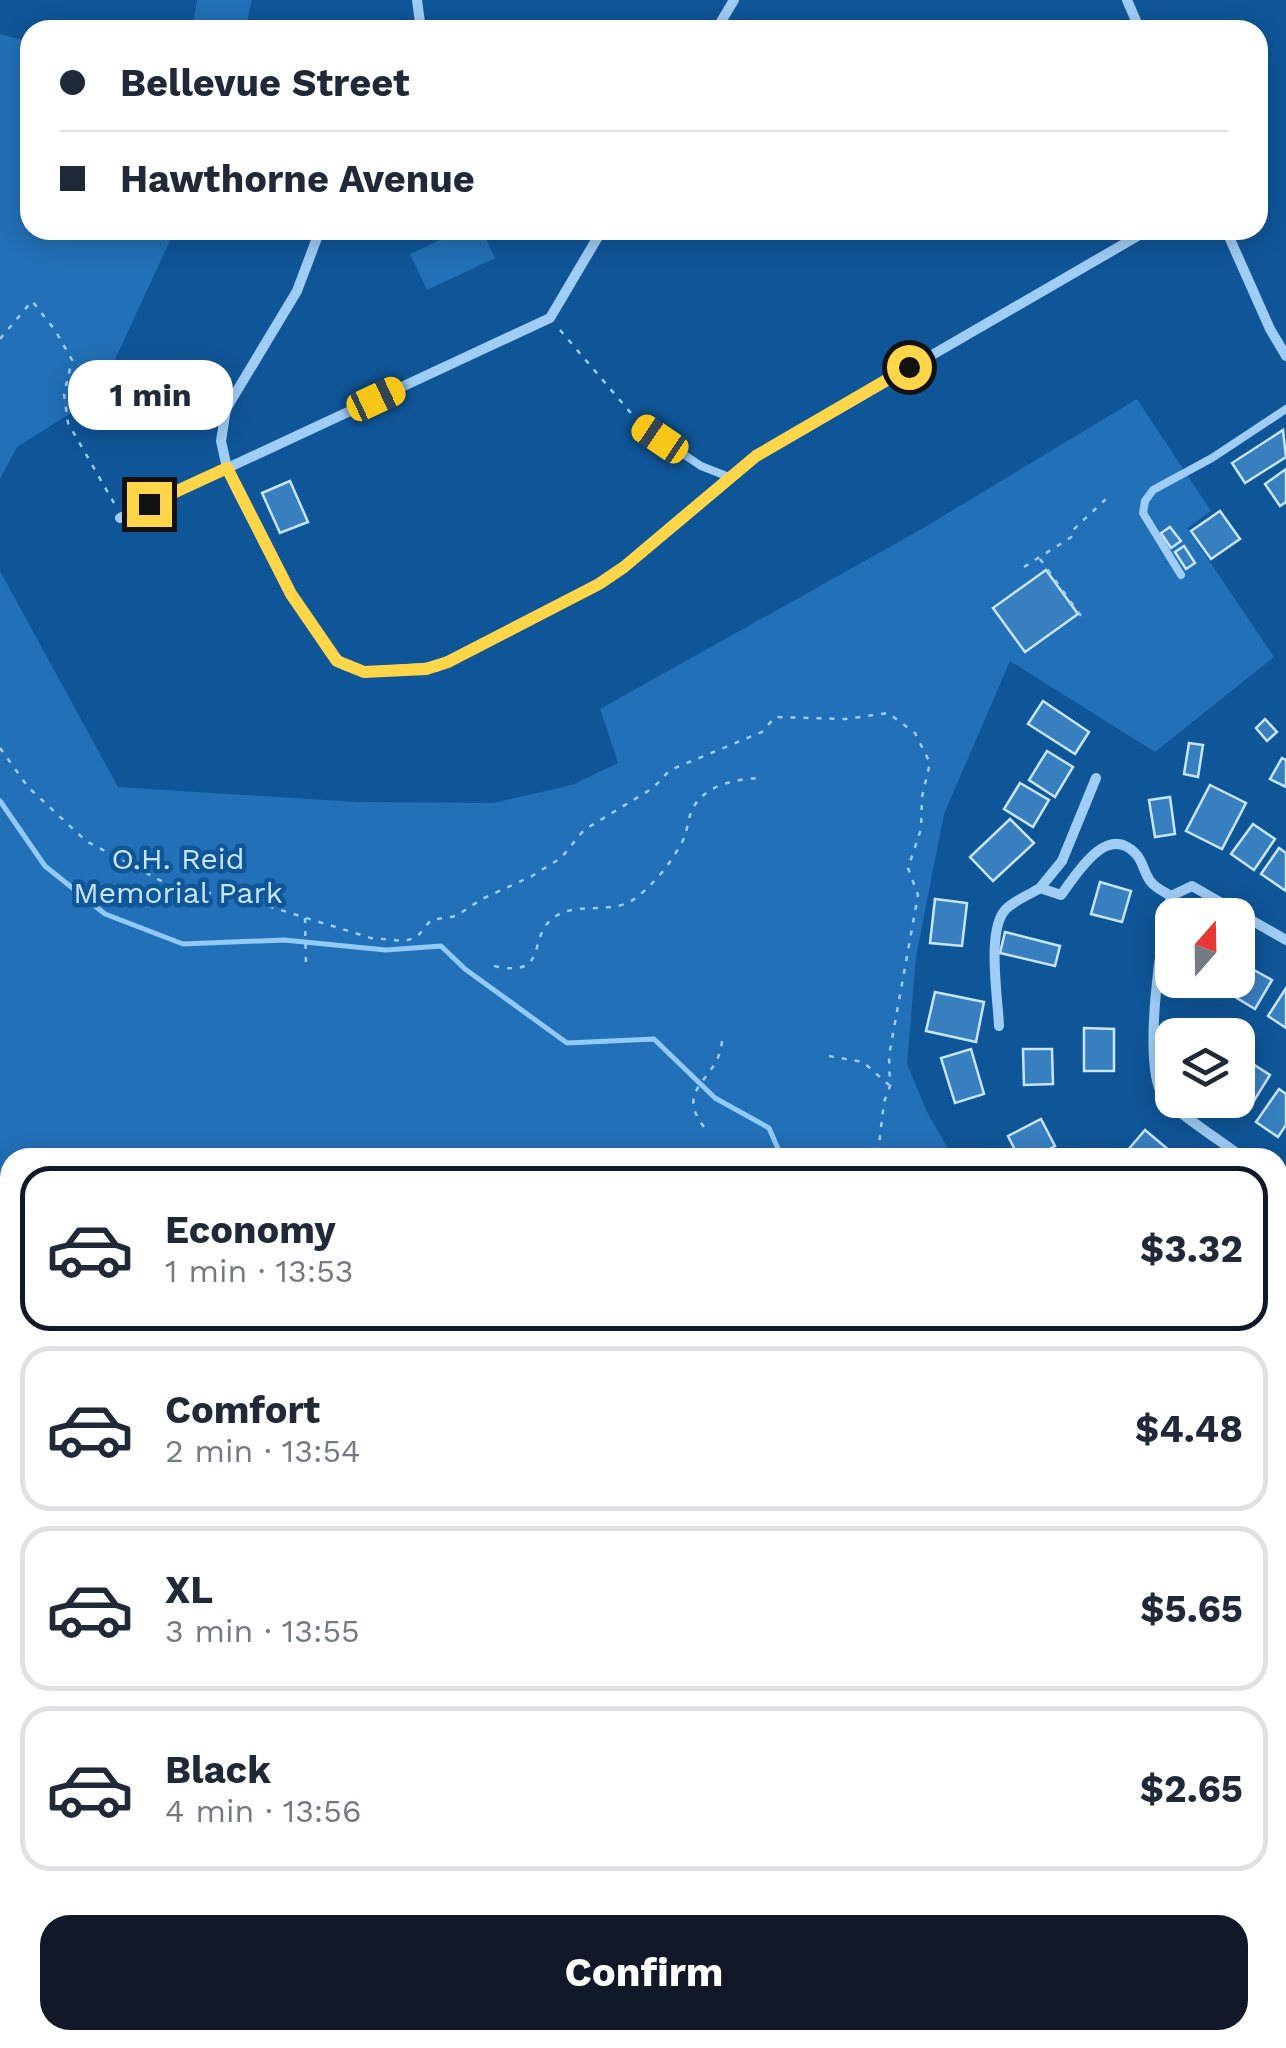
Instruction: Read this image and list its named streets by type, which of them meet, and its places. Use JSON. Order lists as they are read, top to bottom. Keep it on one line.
{"parks":["O.H. Reid Memorial Park"],"north":"top","page":{"banner":["Bellevue Street","Hawthorne Avenue"],"bubble":"1 min","list":[{"name":"Economy","note":"1 min · 13:53","value":"$3.32"},{"name":"Comfort","note":"2 min · 13:54","value":"$4.48"},{"name":"XL","note":"3 min · 13:55","value":"$5.65"},{"name":"Black","note":"4 min · 13:56","value":"$2.65"}],"buttons":"Confirm"}}
